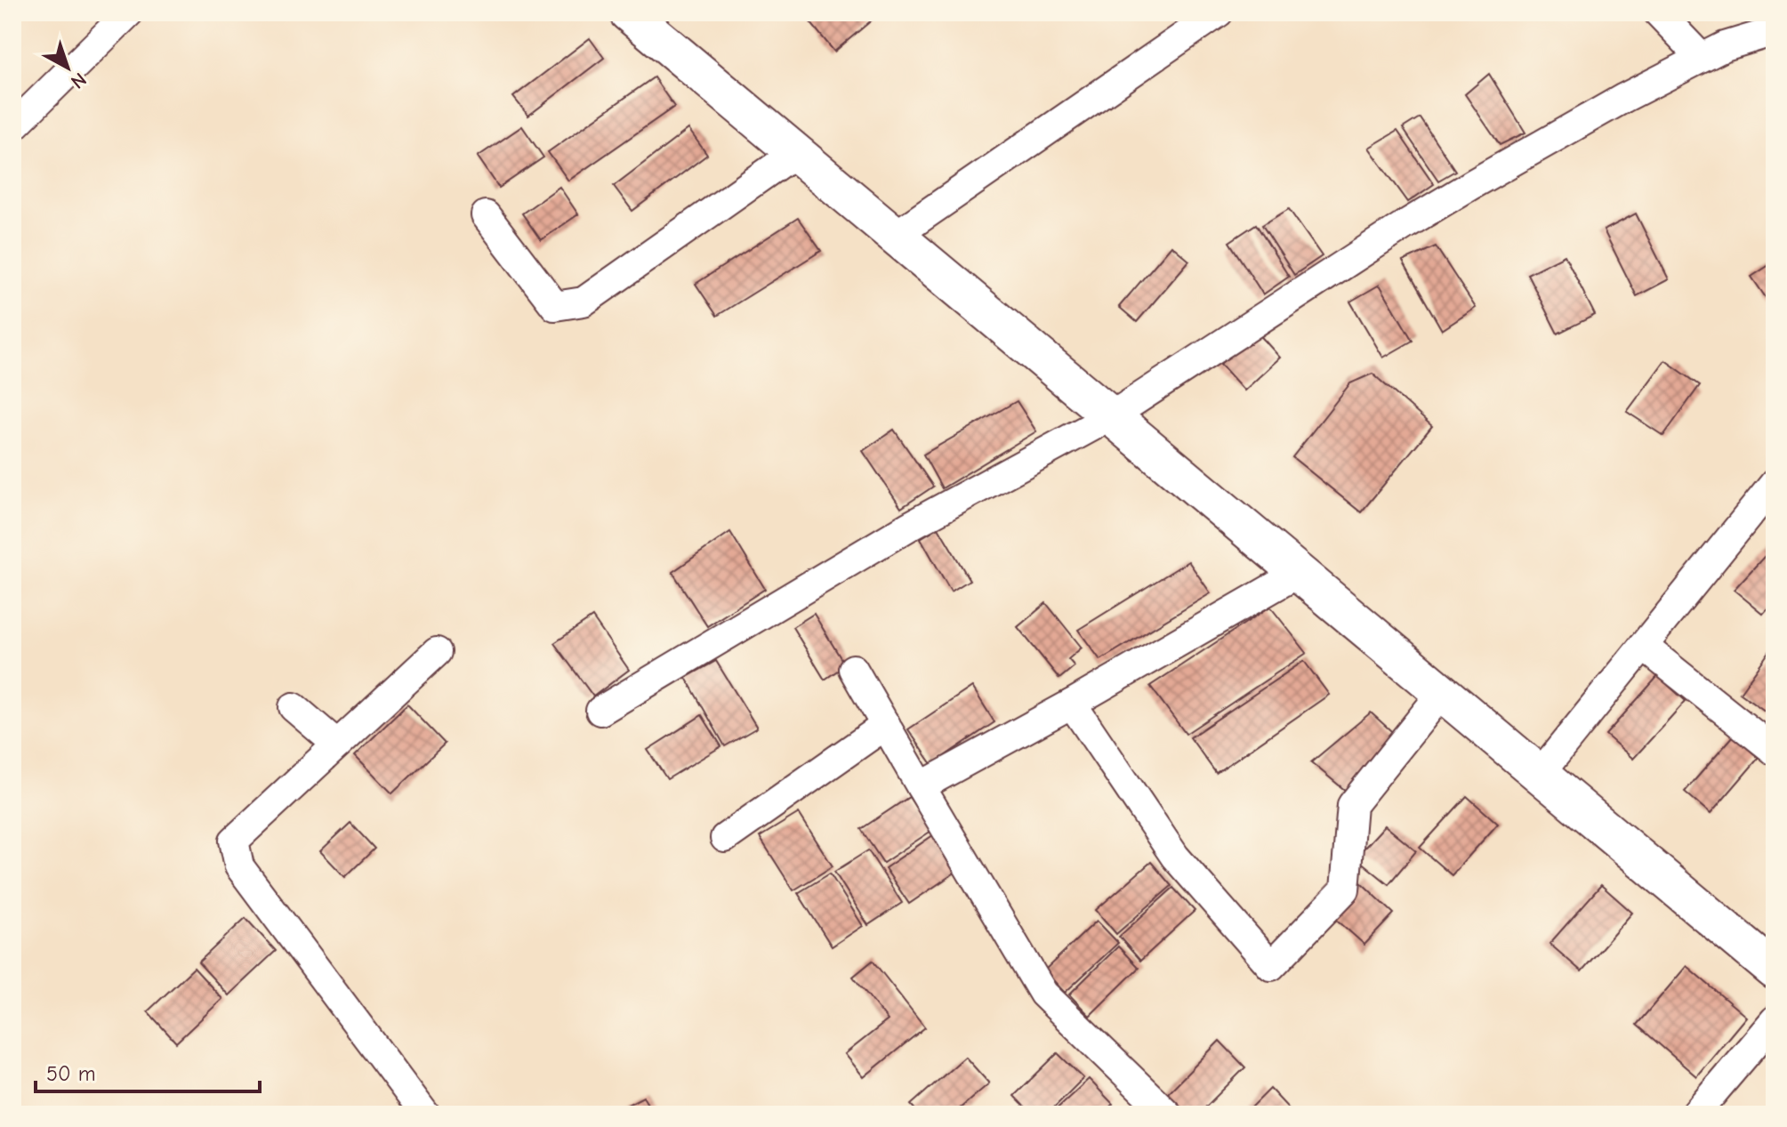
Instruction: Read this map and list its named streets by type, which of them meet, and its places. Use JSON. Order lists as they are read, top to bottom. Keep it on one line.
{"scale_bar":"50 m","north":"bottom right"}
